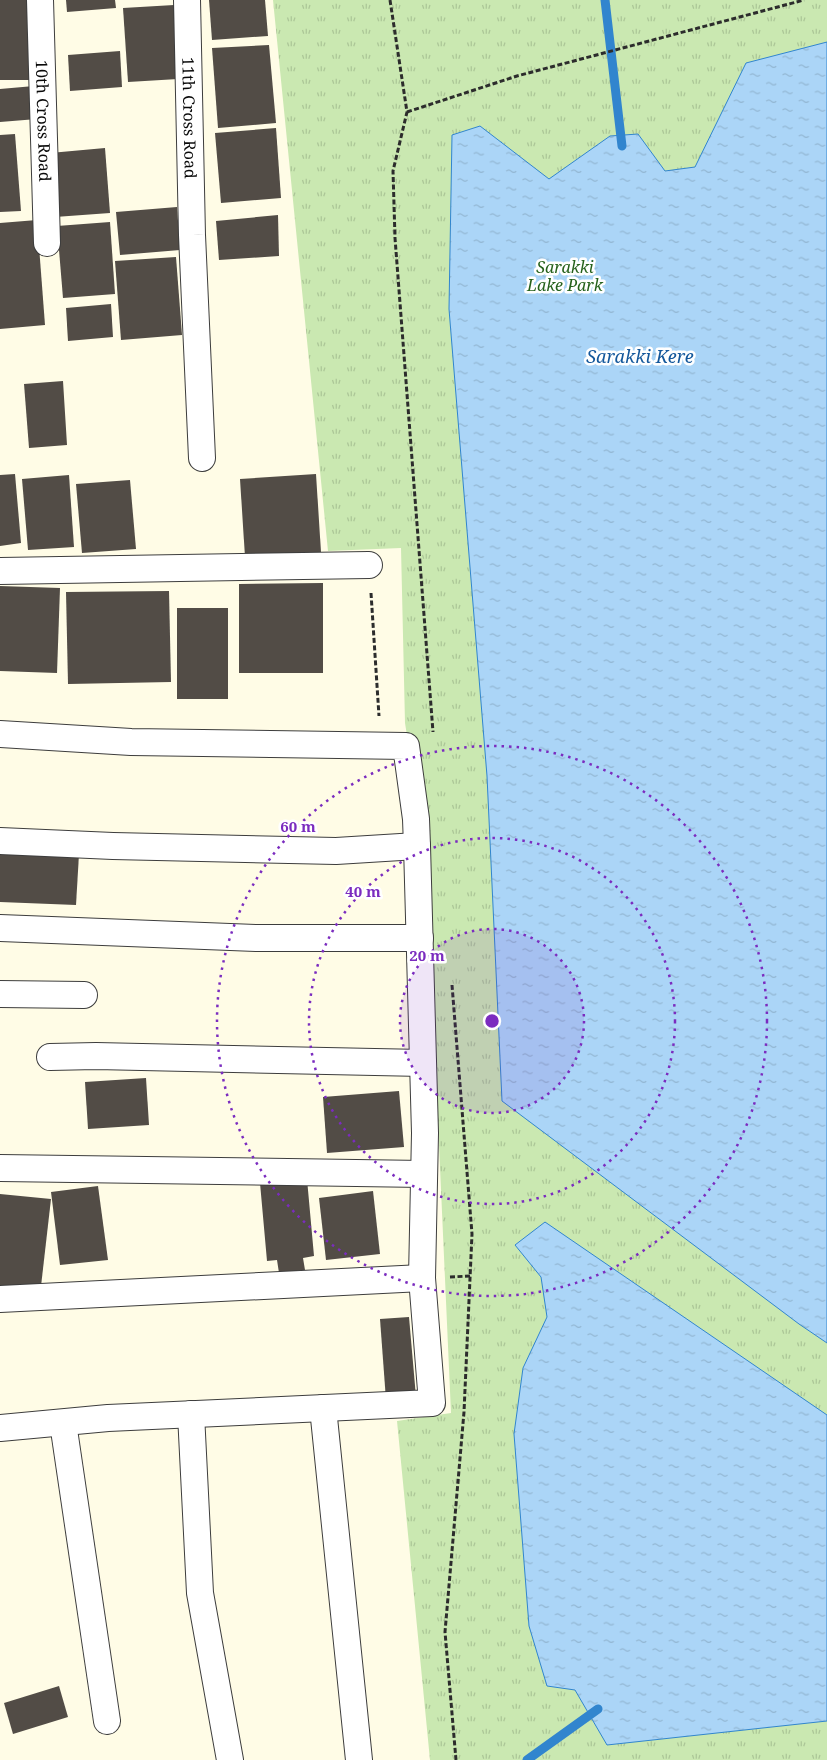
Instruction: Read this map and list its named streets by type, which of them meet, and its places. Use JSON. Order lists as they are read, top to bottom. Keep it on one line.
{"streets":{"street":["11th Cross Road","10th Cross Road"]},"water":["Sarakki Kere"],"parks":["Sarakki Lake Park"],"rings":["60 m","40 m","20 m"]}
